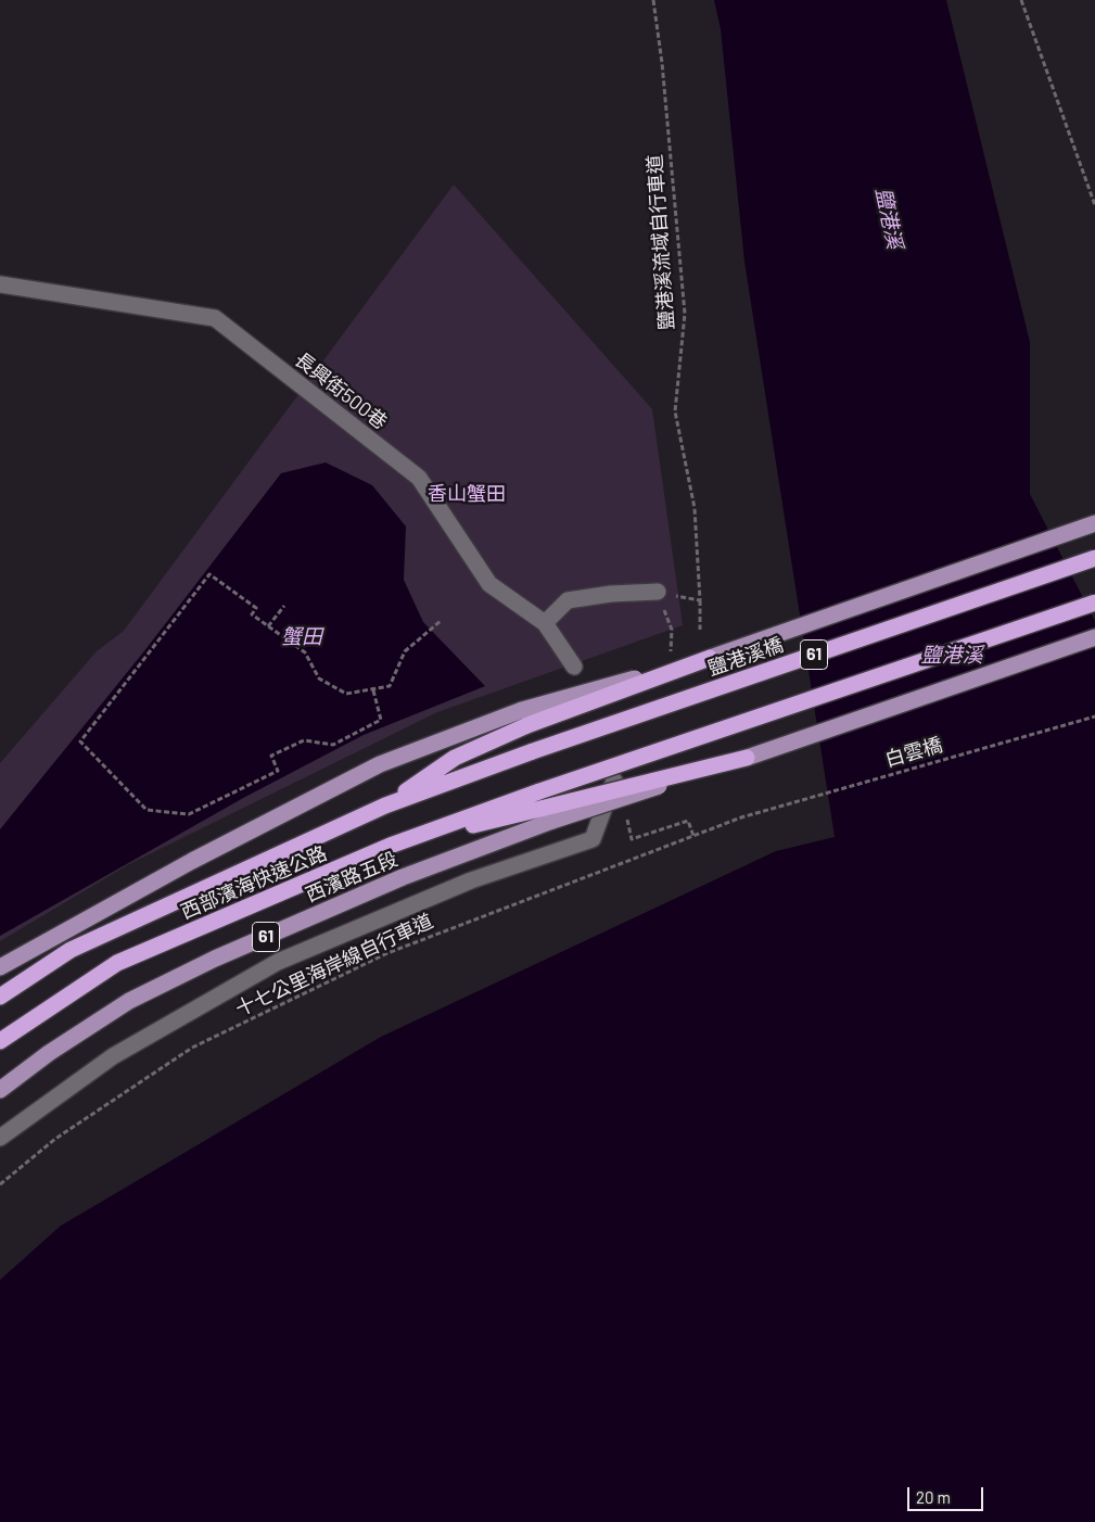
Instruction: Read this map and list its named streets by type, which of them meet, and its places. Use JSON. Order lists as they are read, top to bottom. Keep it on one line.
{"streets":{"highway":["61","鹽港溪橋","西部濱海快速公路"],"main road":["西濱路五段"],"lane":["長興街500巷"],"path":["鹽港溪流域自行車道","白雲橋","十七公里海岸線自行車道"]},"crossings":[["鹽港溪橋","西部濱海快速公路"],["白雲橋","十七公里海岸線自行車道"]],"water":["鹽港溪","蟹田"],"parks":["香山蟹田"],"scale_bar":"20 m"}
